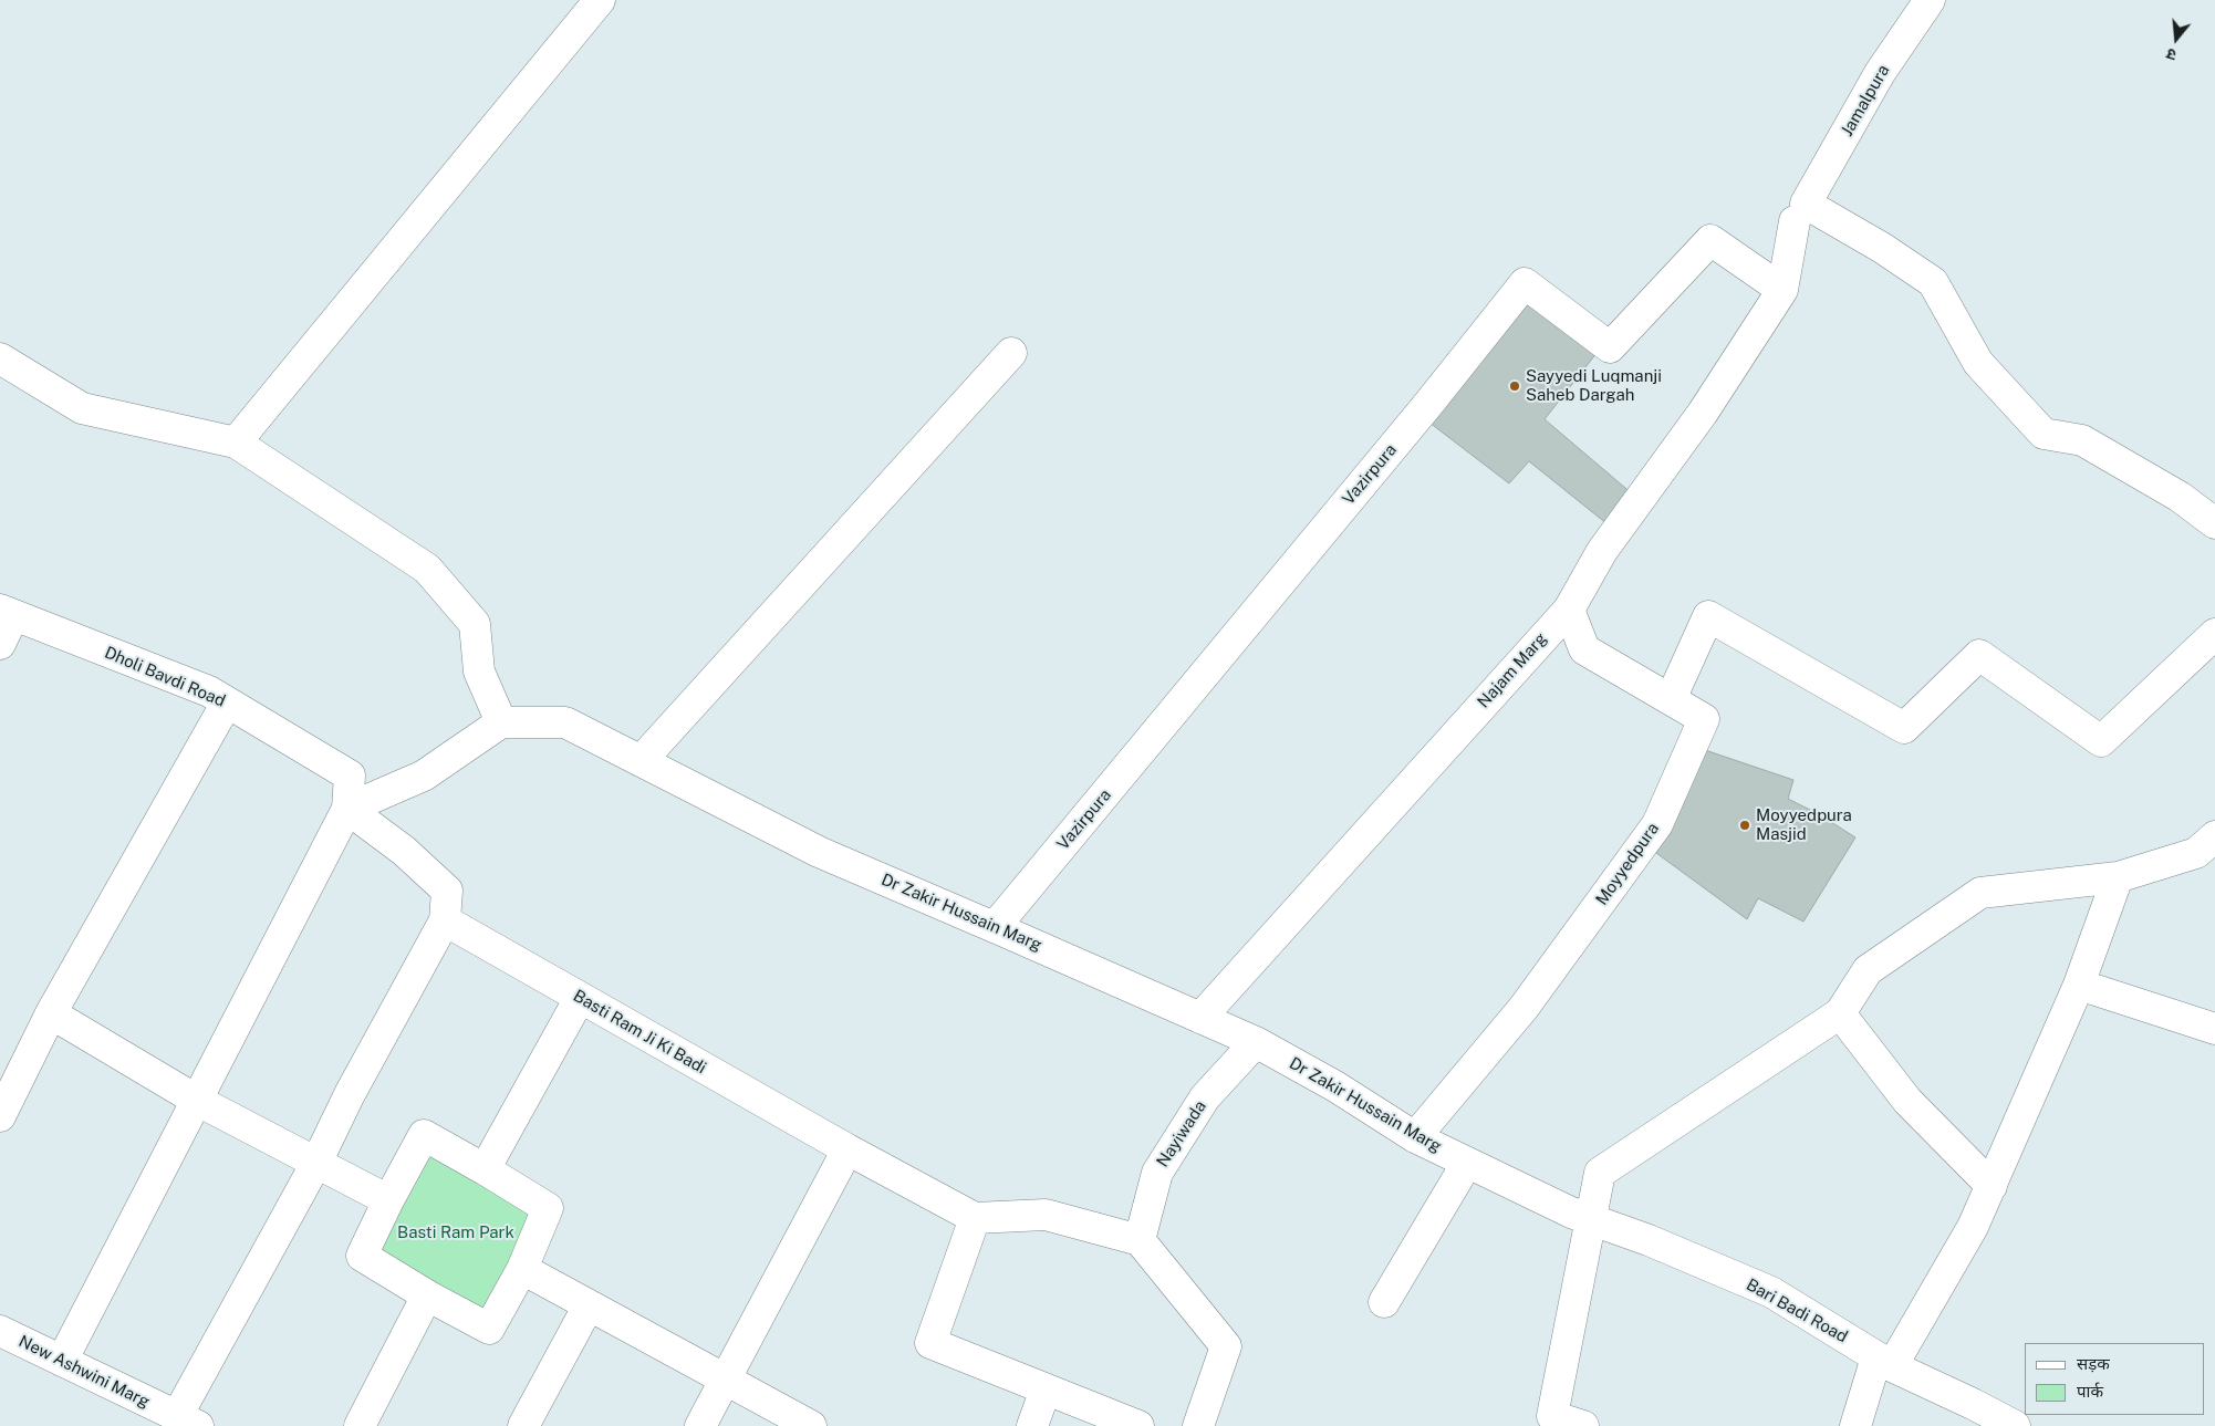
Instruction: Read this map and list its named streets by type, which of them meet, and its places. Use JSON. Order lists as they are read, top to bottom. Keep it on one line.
{"streets":{"street":["Jamalpura","Vazirpura","Najam Marg","Dholi Bavdi Road","Moyyedpura","Dr Zakir Hussain Marg","Basti Ram Ji Ki Badi","Nayiwada","Bari Badi Road","New Ashwini Marg"]},"crossings":[["Jamalpura","Vazirpura"],["Jamalpura","Najam Marg"],["Vazirpura","Najam Marg"],["Vazirpura","Dr Zakir Hussain Marg"],["Najam Marg","Moyyedpura"],["Najam Marg","Dr Zakir Hussain Marg"],["Moyyedpura","Dr Zakir Hussain Marg"],["Dr Zakir Hussain Marg","Nayiwada"],["Dr Zakir Hussain Marg","Bari Badi Road"]],"parks":["Basti Ram Park"],"places":["Sayyedi Luqmanji Saheb Dargah","Moyyedpura Masjid"],"legend":["सड़क","पार्क"],"north":"bottom"}
